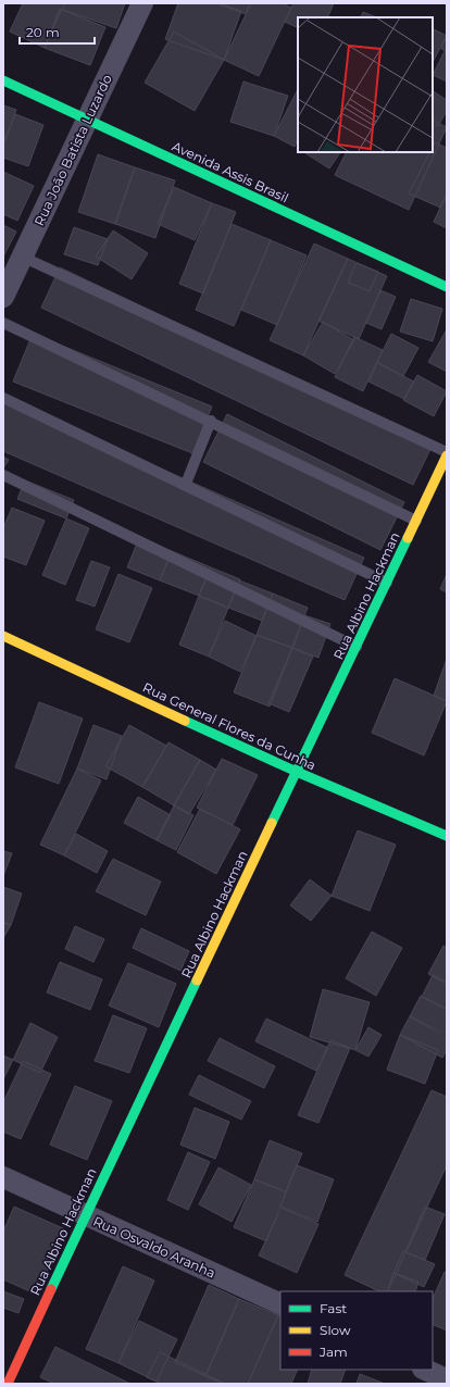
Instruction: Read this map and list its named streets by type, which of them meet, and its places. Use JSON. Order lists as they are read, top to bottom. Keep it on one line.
{"streets":{"street":["Rua João Batista Luzardo","Avenida Assis Brasil","Rua Albino Hackman","Rua General Flores da Cunha","Rua Osvaldo Aranha"]},"crossings":[["Rua João Batista Luzardo","Avenida Assis Brasil"],["Rua Albino Hackman","Rua General Flores da Cunha"],["Rua Albino Hackman","Rua Osvaldo Aranha"]],"legend":["Fast","Slow","Jam"],"scale_bar":"20 m"}
